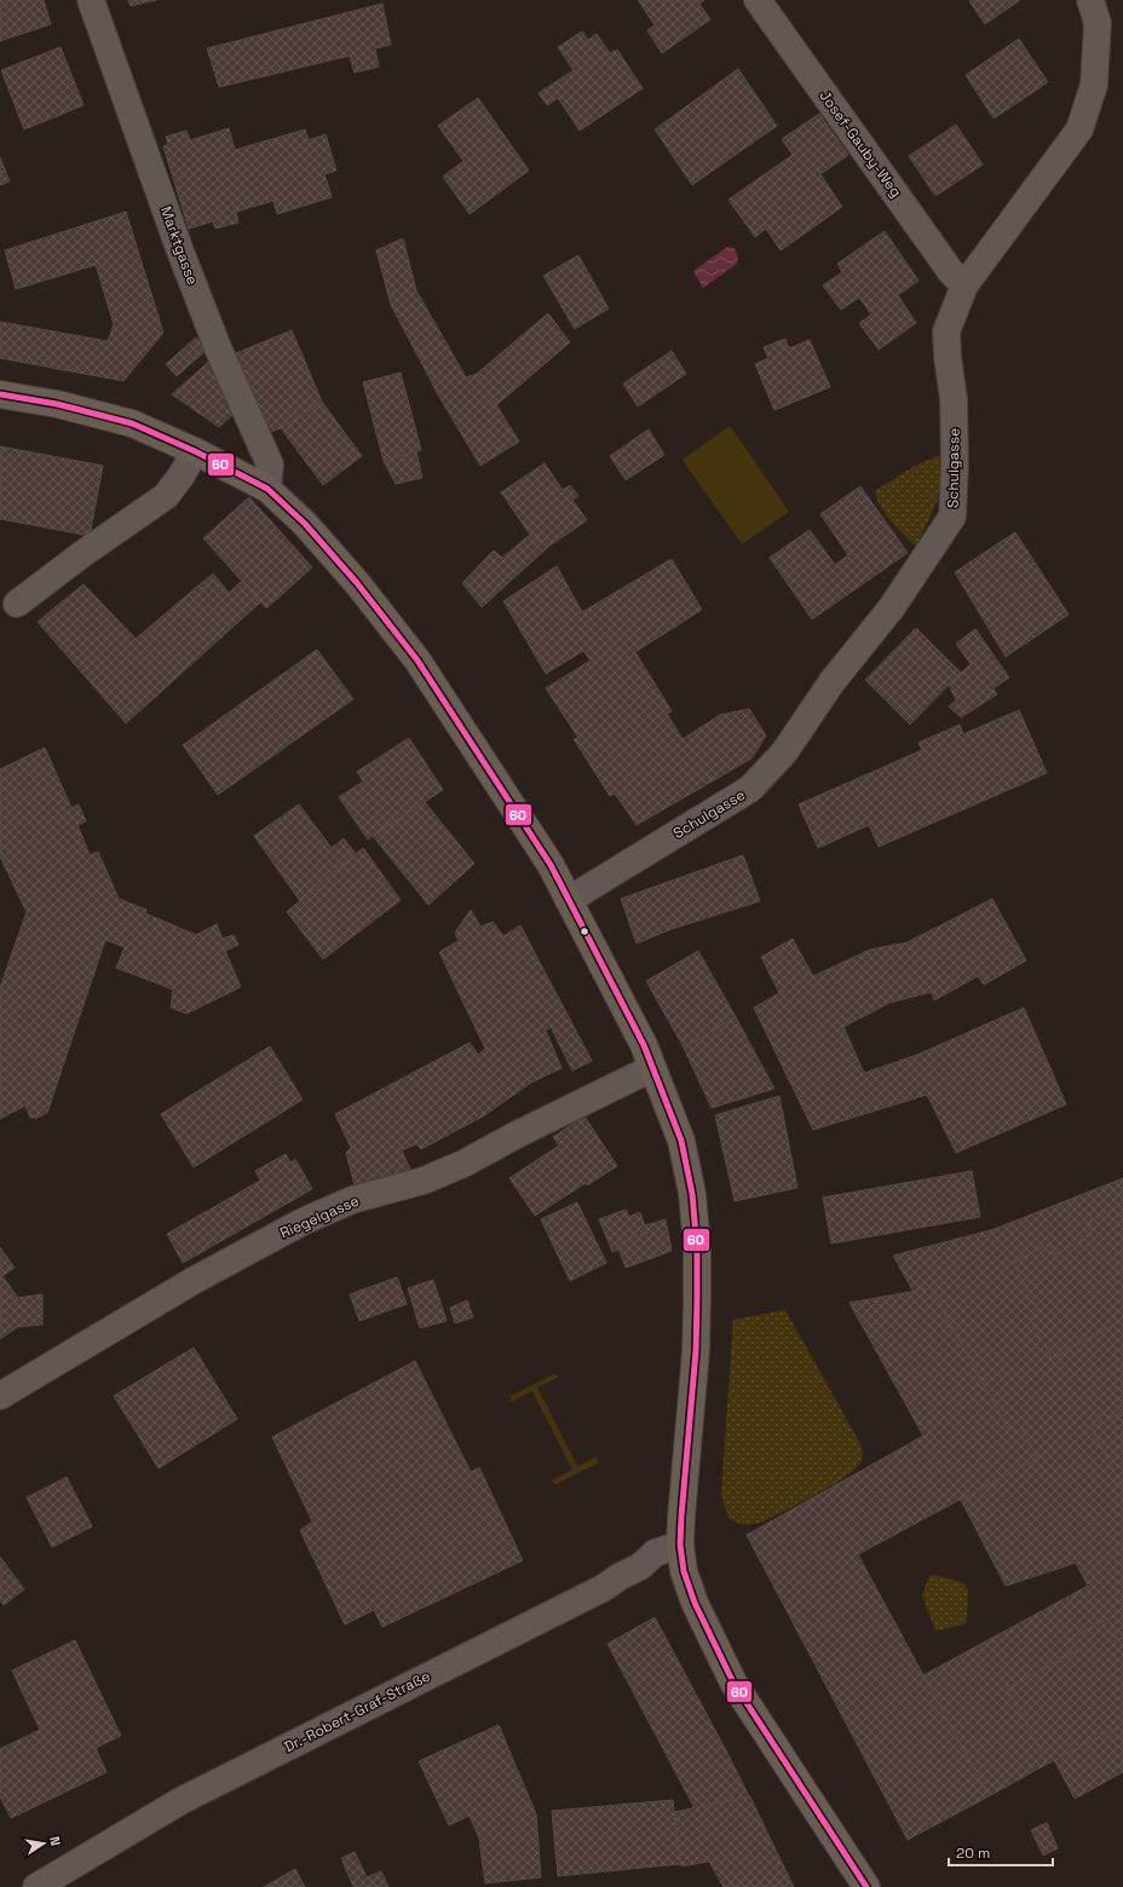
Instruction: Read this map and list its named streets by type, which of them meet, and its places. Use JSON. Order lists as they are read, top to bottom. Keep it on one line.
{"streets":{"street":["Josef-Gauby-Weg","Marktgasse","Schulgasse","Riegelgasse","Dr.-Robert-Graf-Straße"]},"crossings":[["Josef-Gauby-Weg","Schulgasse"]],"lines":["transit line 60"],"scale_bar":"20 m","north":"right"}
